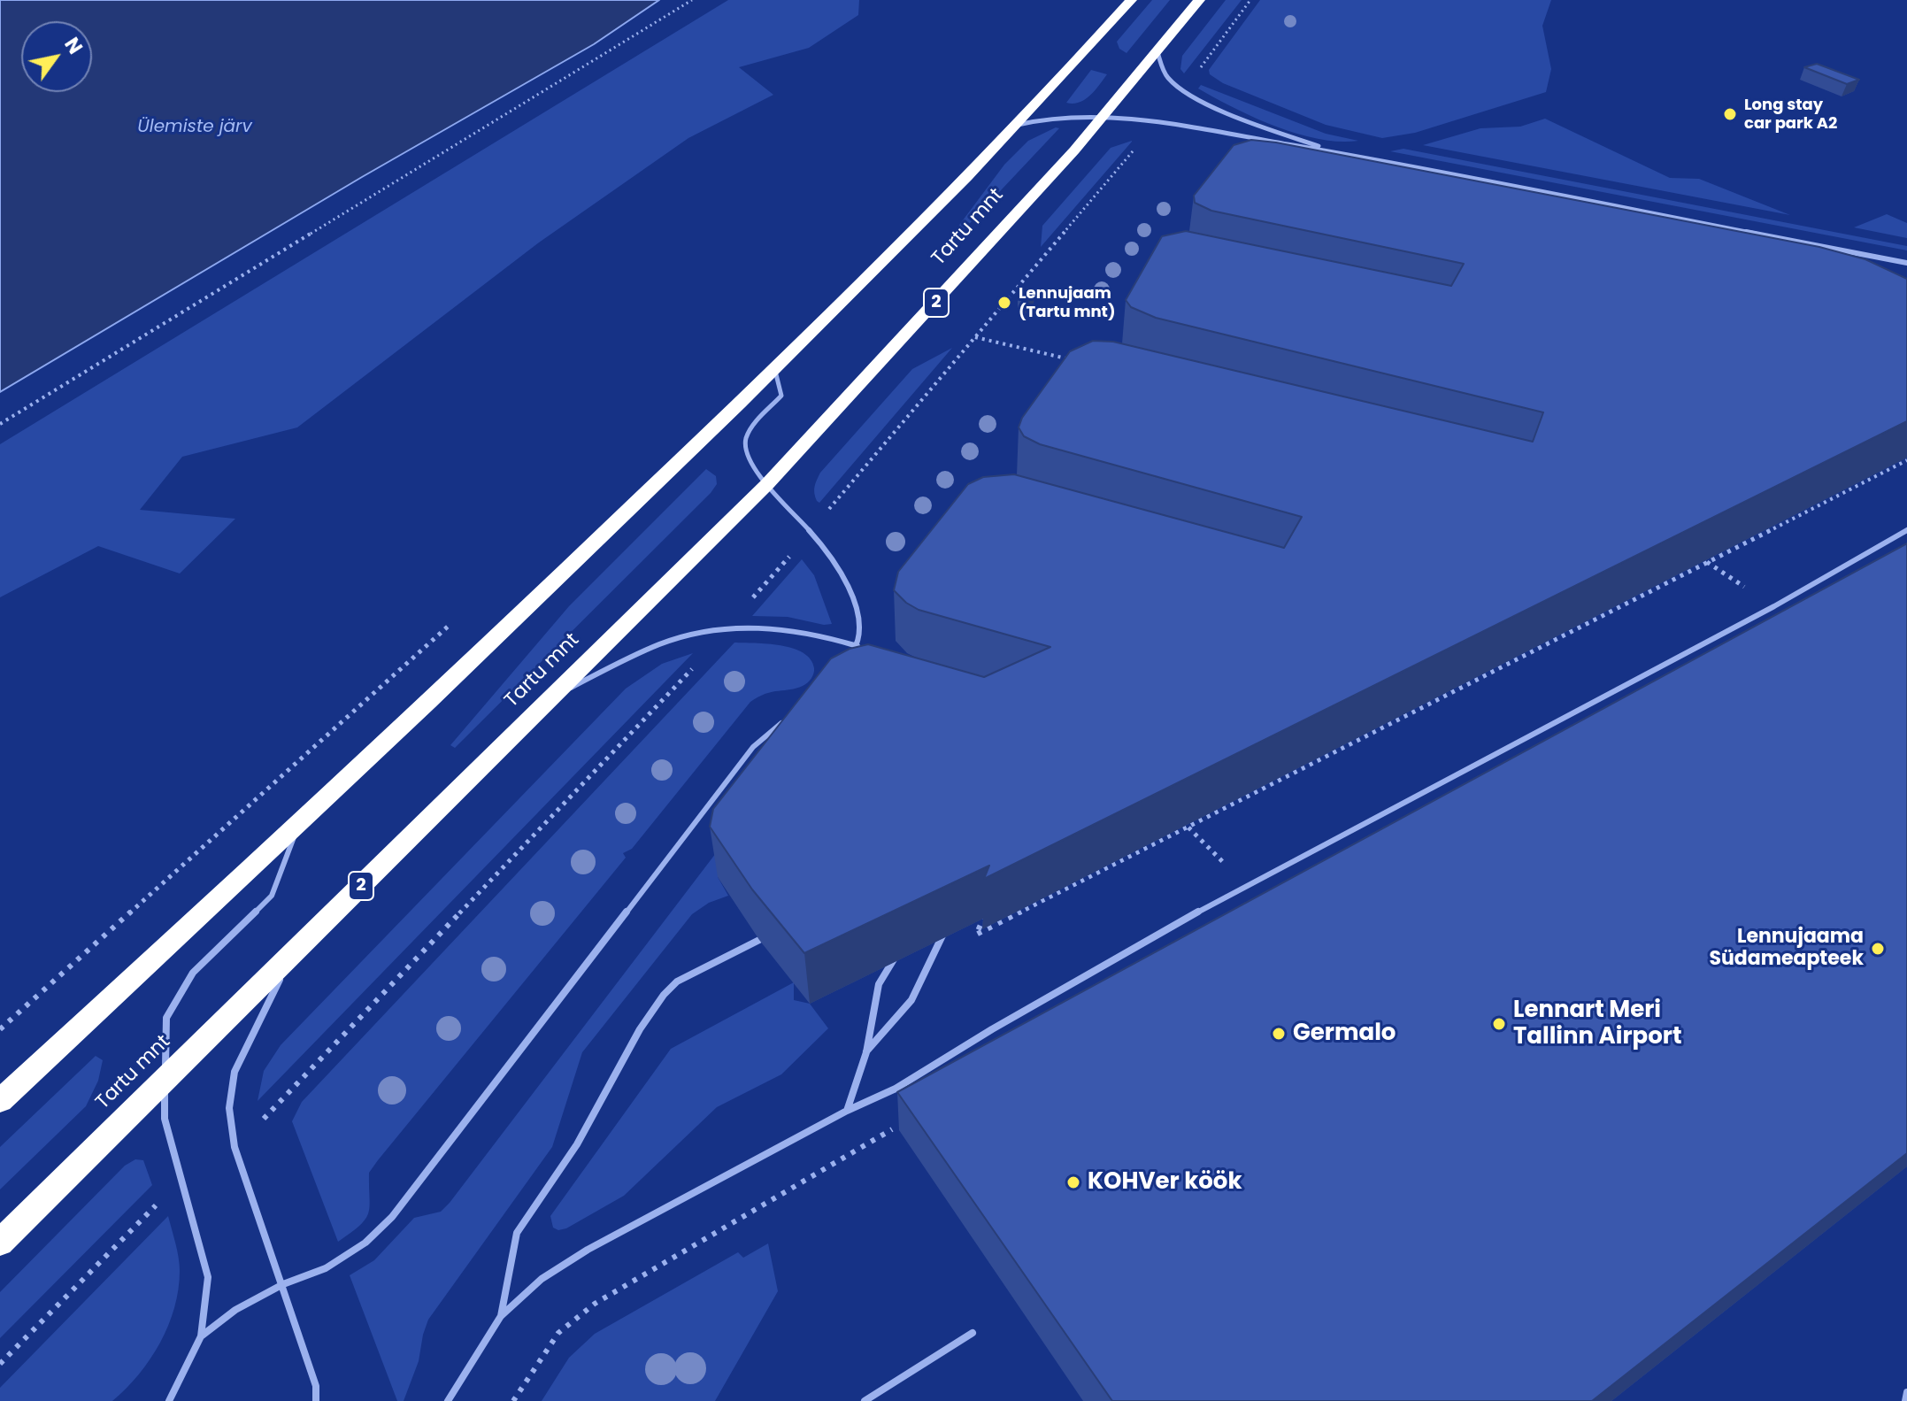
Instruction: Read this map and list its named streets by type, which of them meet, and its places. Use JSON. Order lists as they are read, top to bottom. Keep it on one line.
{"streets":{"highway":["Tartu mnt","2"]},"water":["Ülemiste järv"],"places":["Long stay car park A2","Lennujaam (Tartu mnt)","Lennujaama Südameapteek","Lennart Meri Tallinn Airport","Germalo","KOHVer köök"],"north":"top right"}
